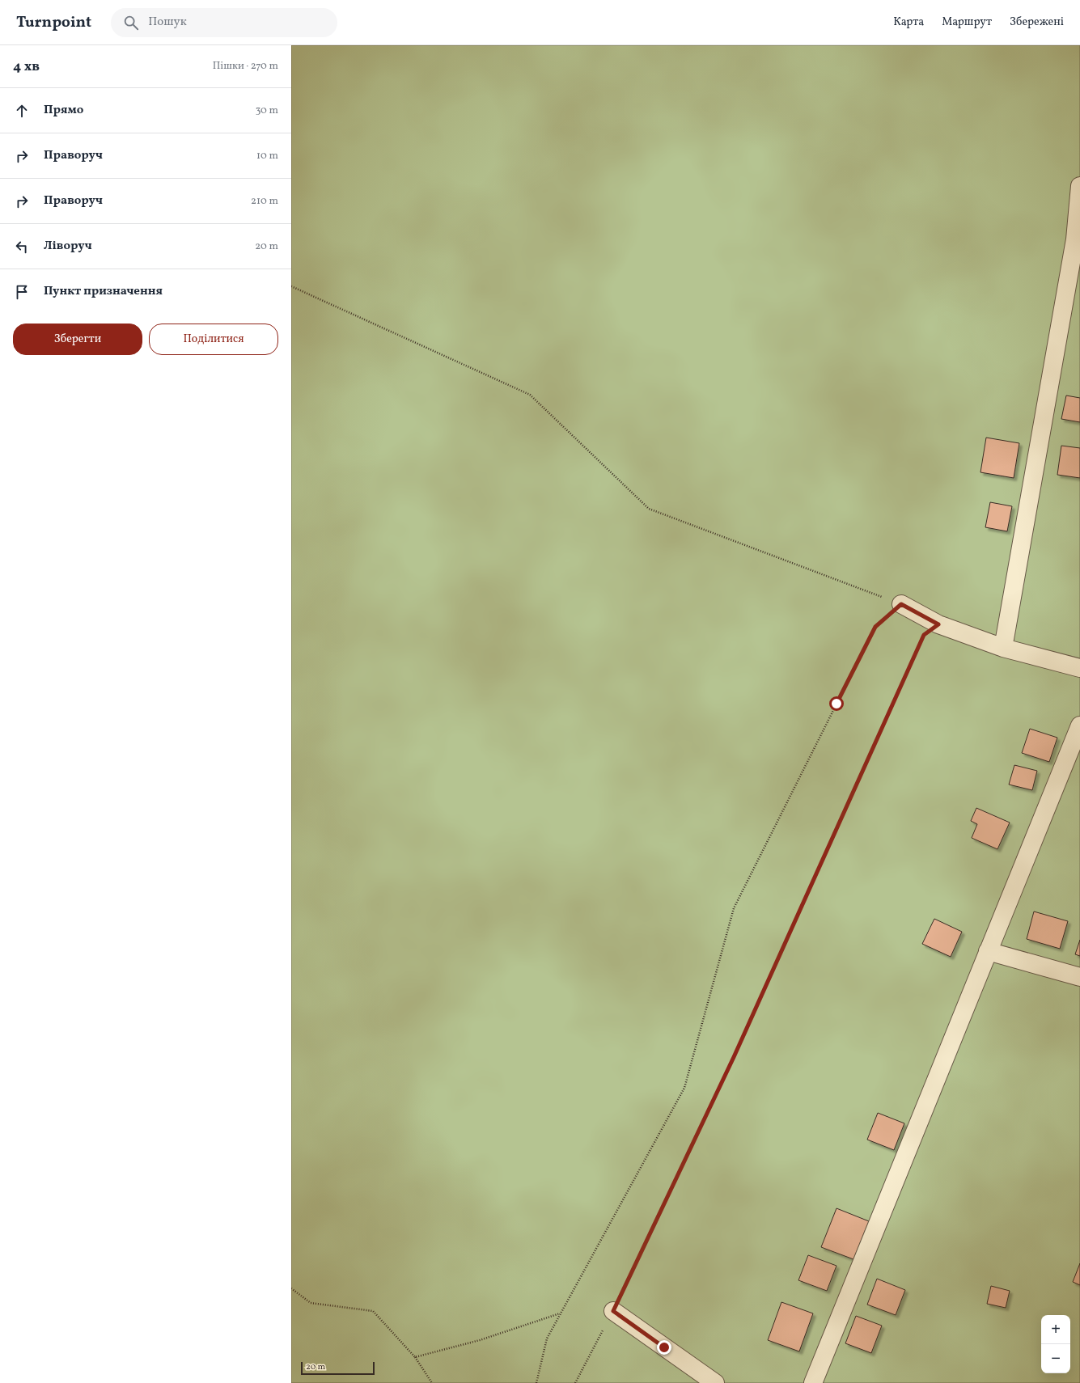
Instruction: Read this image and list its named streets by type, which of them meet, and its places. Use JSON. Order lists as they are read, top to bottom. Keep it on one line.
{"scale_bar":"20 m","page":{"header":"Turnpoint","search":"Пошук","nav":["Карта","Маршрут","Збережені"],"heading":["4 хв","Пішки · 270 m"],"list":[["Прямо","30 m"],["Праворуч","10 m"],["Праворуч","210 m"],["Ліворуч","20 m"],"Пункт призначення"],"buttons":["Зберегти","Поділитися"],"map_buttons":["+","−"],"scale":"20 m"}}
